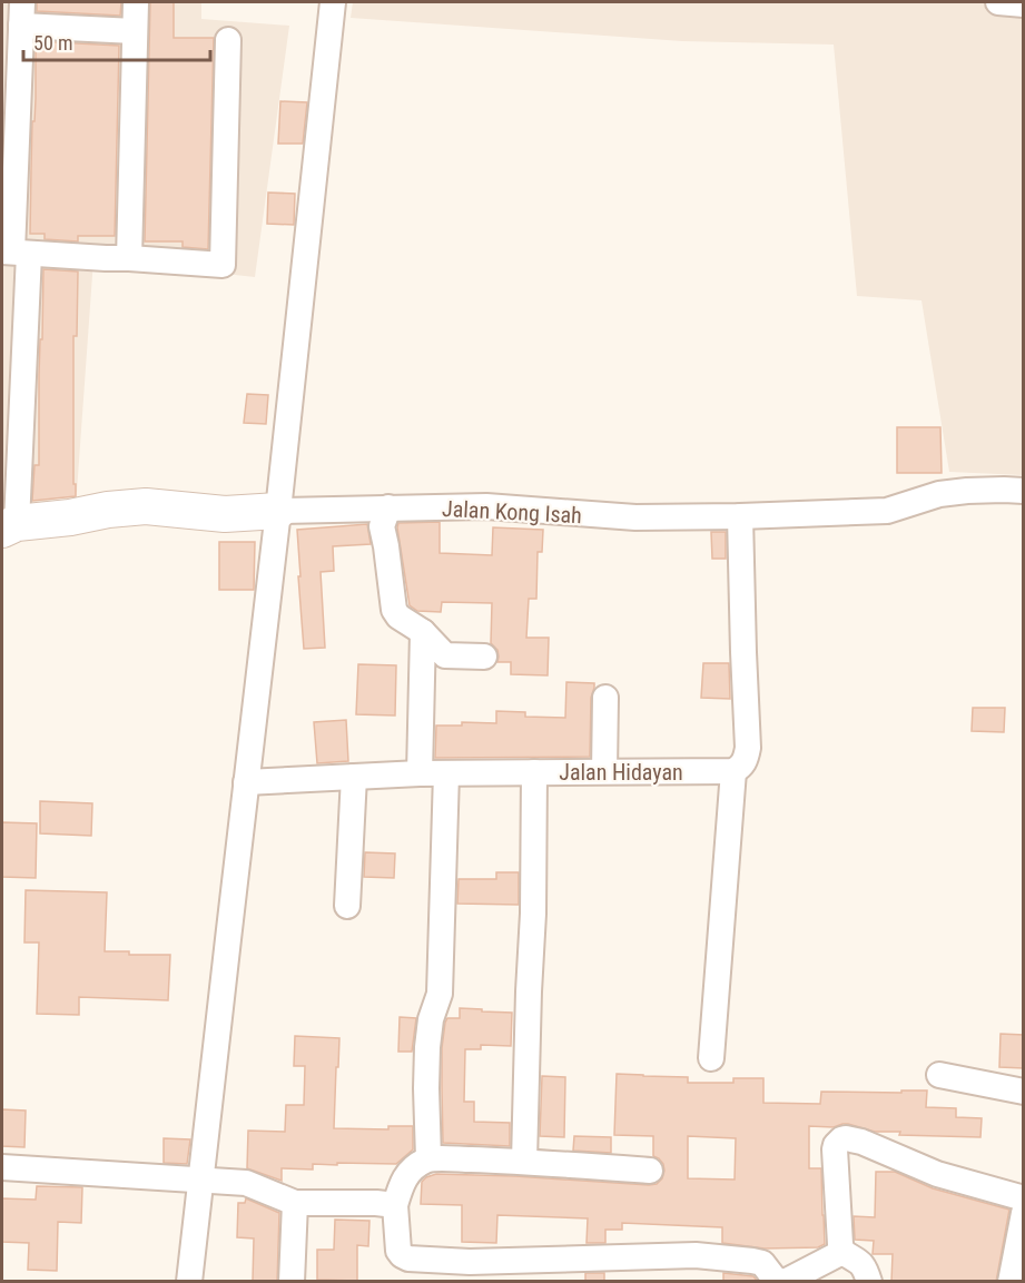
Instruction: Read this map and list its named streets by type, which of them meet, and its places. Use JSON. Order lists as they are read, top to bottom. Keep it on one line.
{"streets":{"street":["Jalan Kong Isah","Jalan Hidayan"]},"scale_bar":"50 m"}
